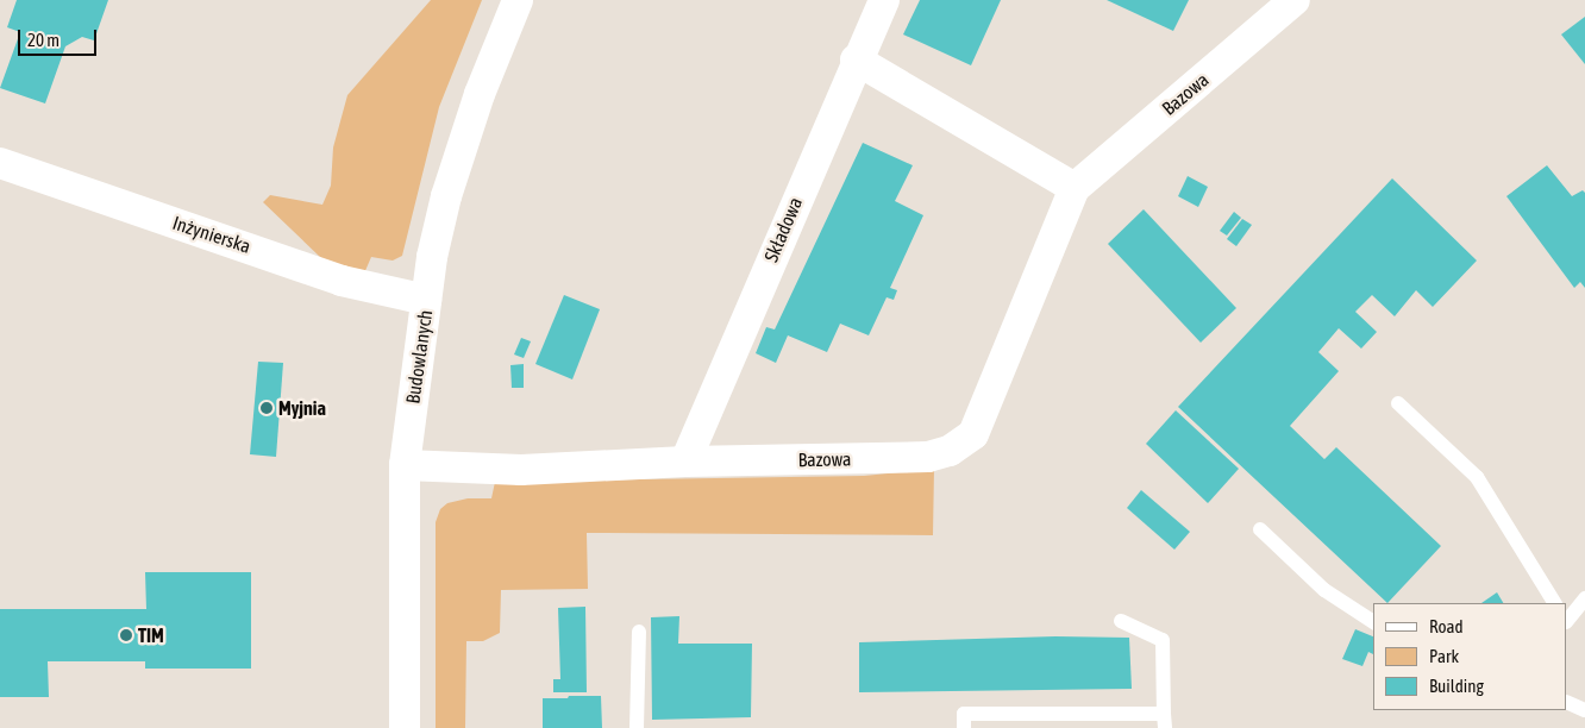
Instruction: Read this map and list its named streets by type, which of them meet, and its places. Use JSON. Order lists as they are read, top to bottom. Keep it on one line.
{"streets":{"street":["Bazowa","Składowa","Inżynierska","Budowlanych"]},"crossings":[["Bazowa","Składowa"],["Bazowa","Budowlanych"],["Inżynierska","Budowlanych"]],"places":["Myjnia","TIM"],"legend":["Road","Park","Building"],"scale_bar":"20 m"}
